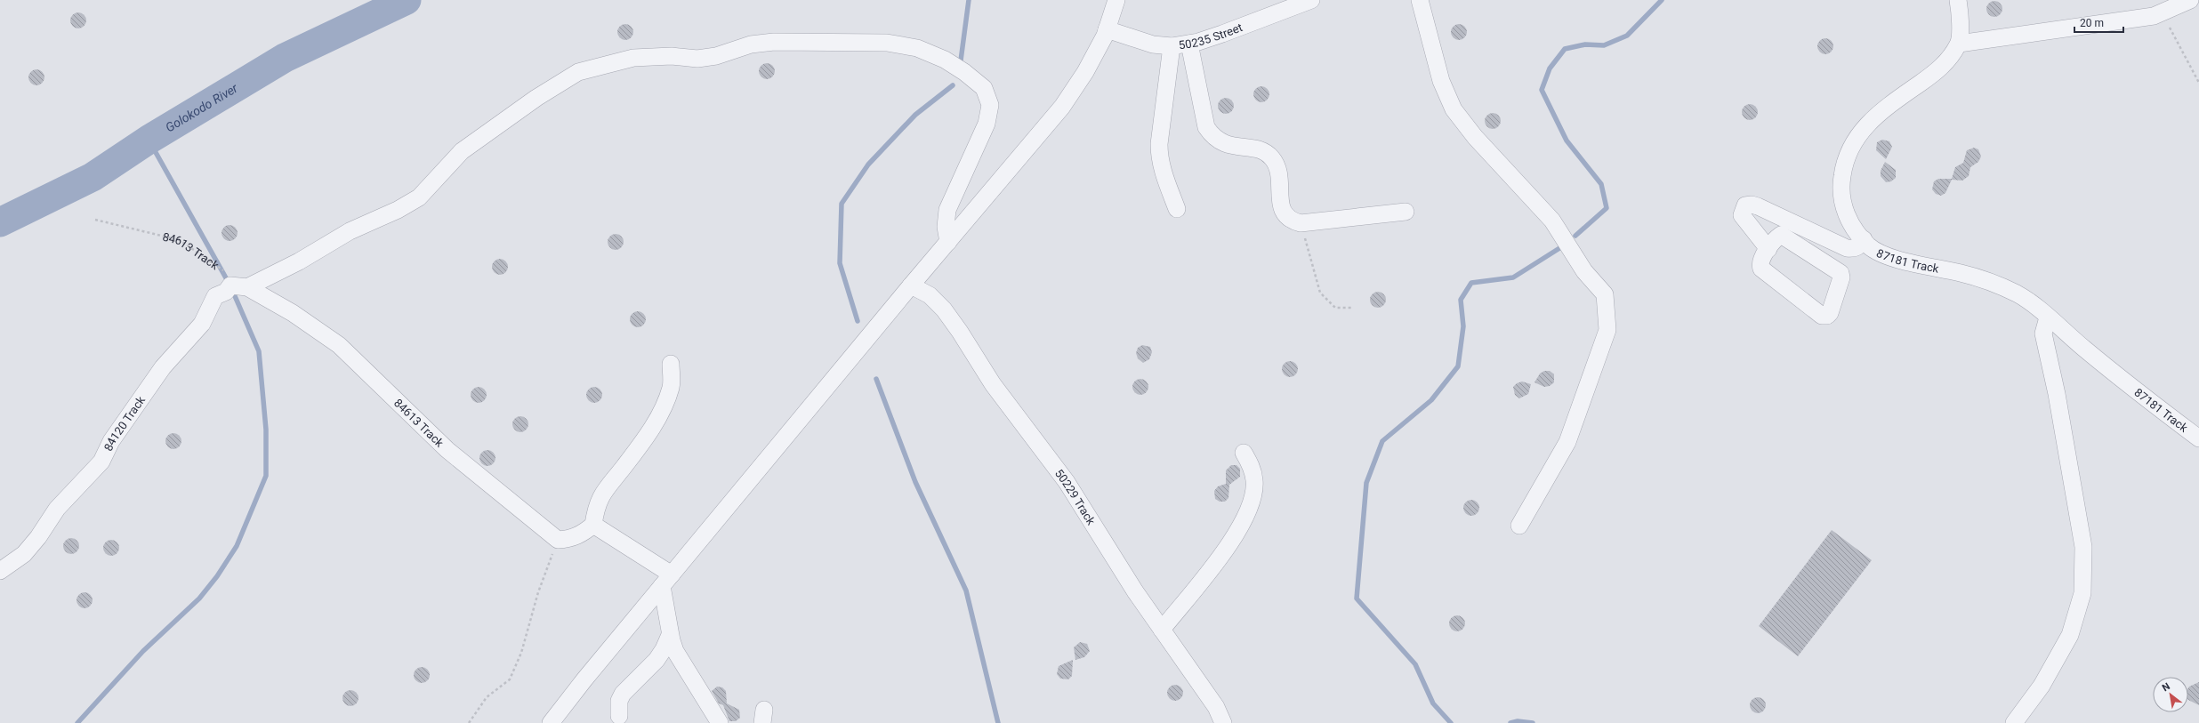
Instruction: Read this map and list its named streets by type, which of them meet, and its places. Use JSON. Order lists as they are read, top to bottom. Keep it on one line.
{"streets":{"street":["50235 Street","84613 Track","87181 Track","84120 Track","50229 Track"]},"crossings":[["84613 Track","84120 Track"]],"water":["Golokodo River"],"scale_bar":"20 m","north":"top left"}
